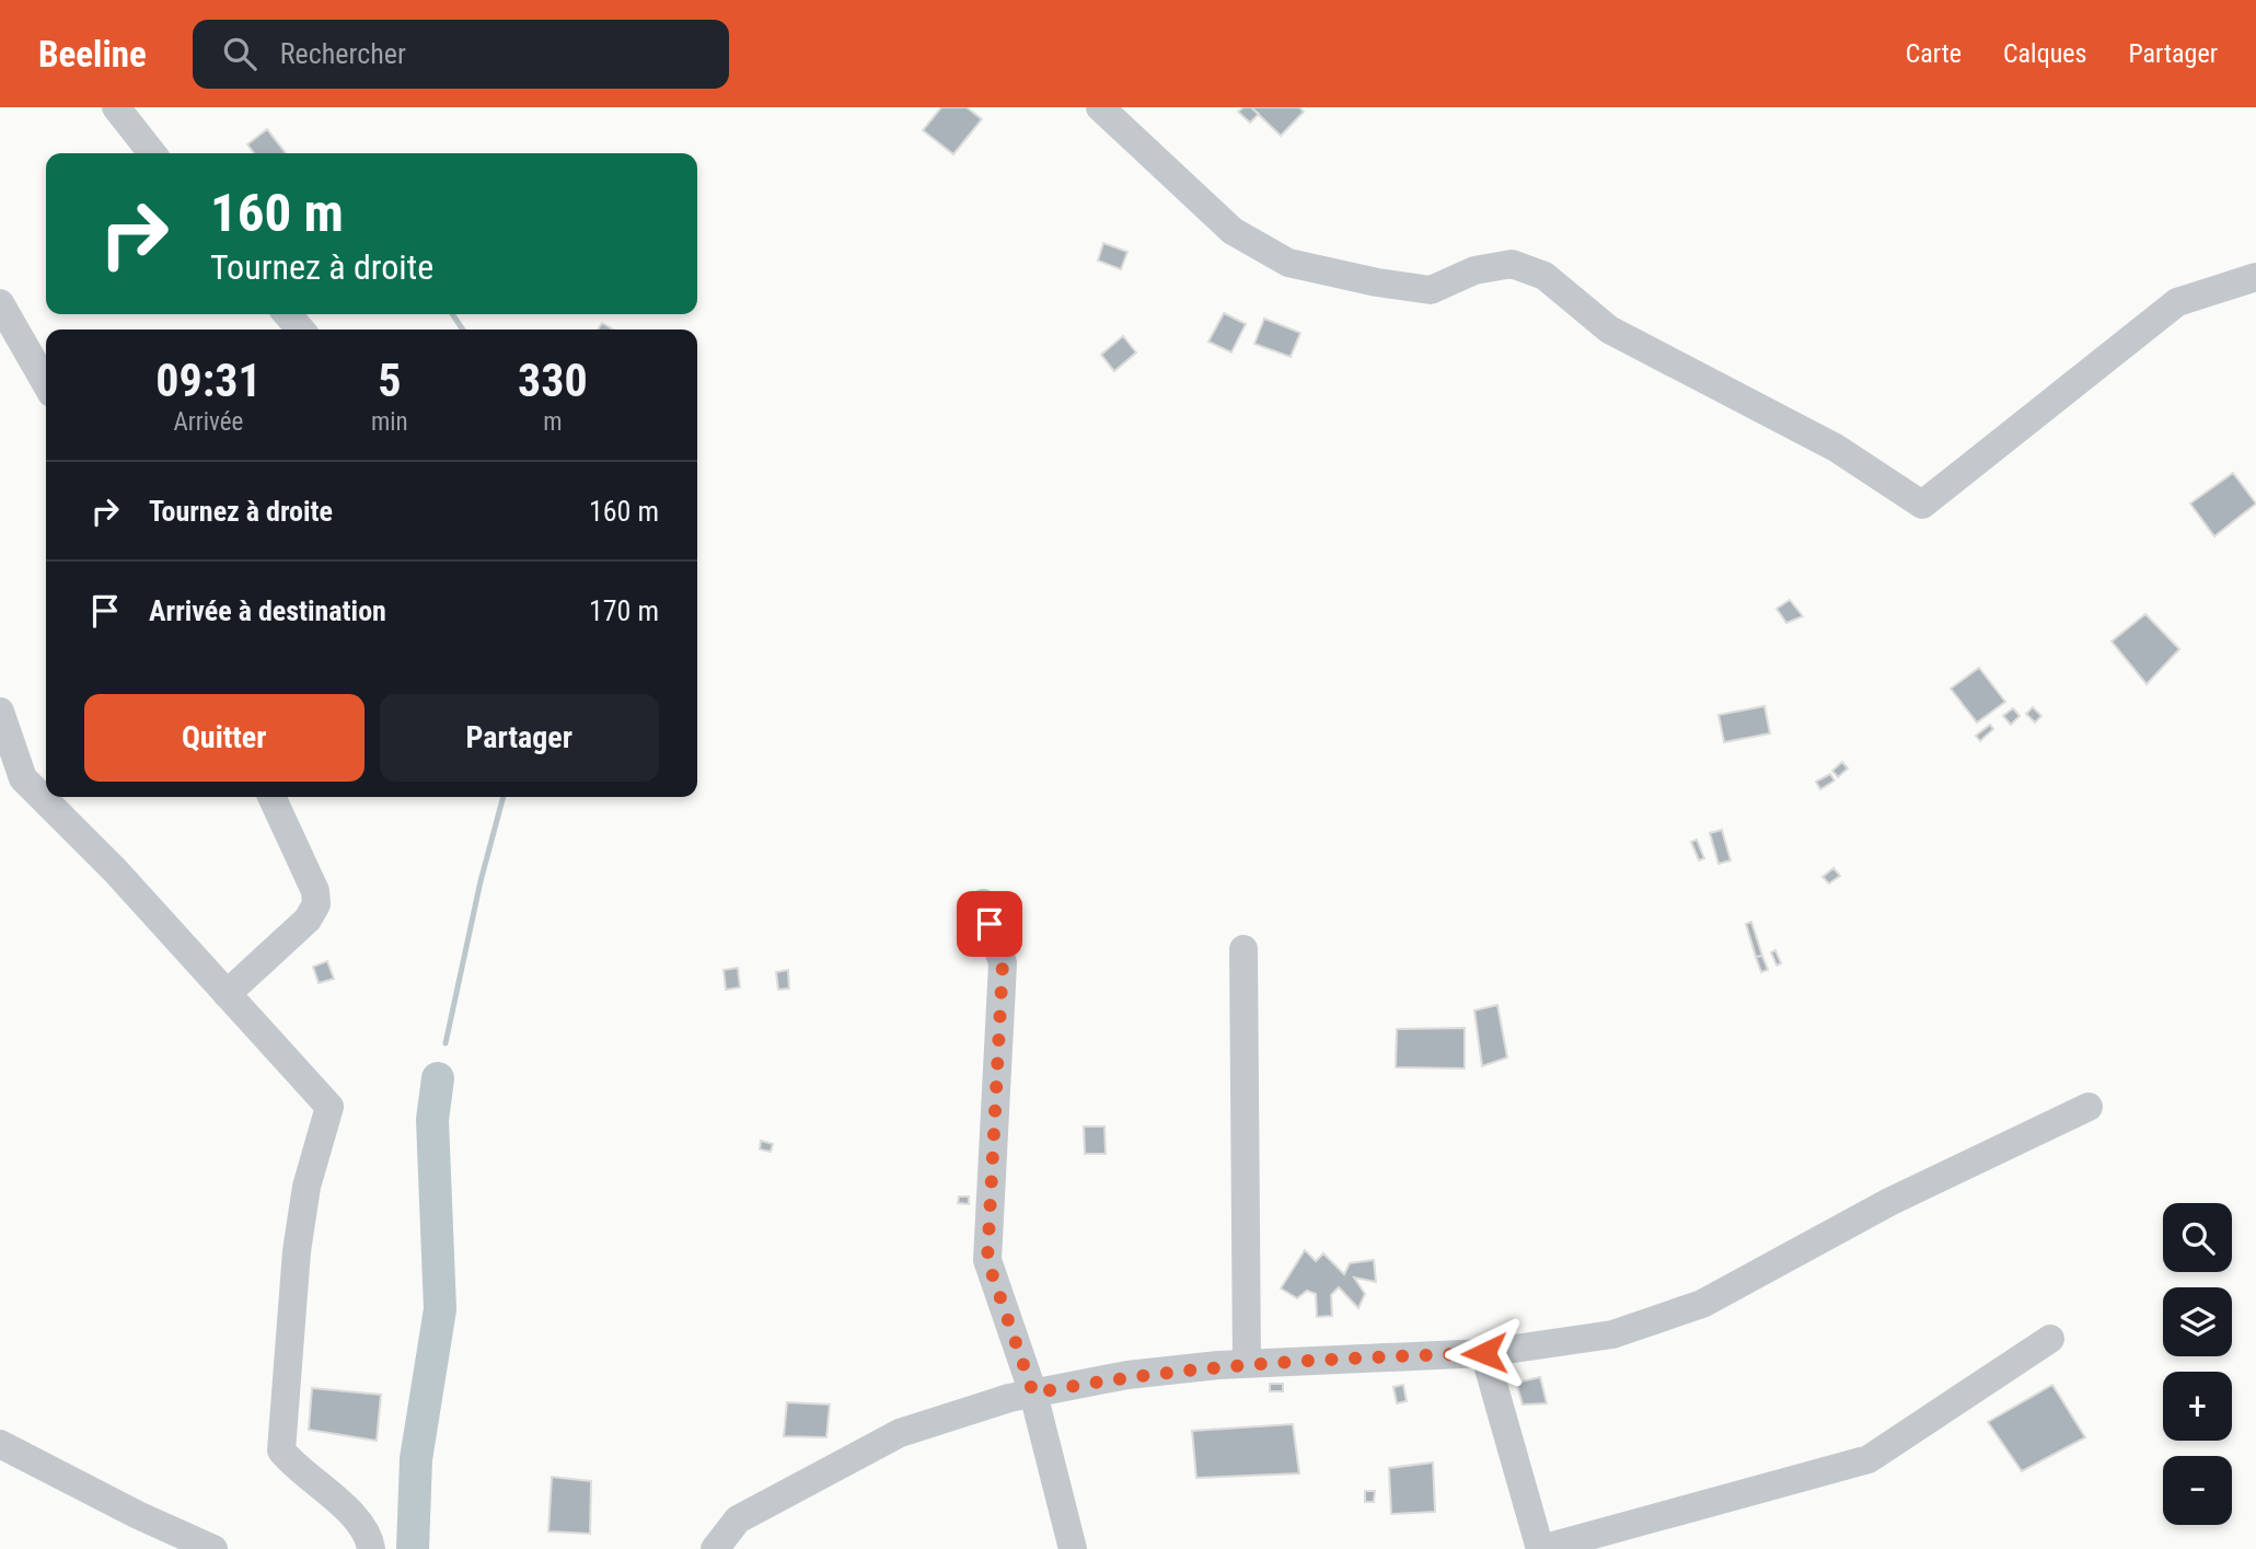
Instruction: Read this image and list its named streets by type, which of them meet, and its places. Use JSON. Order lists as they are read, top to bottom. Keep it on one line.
{"page":{"header":"Beeline","search":"Rechercher","nav":["Carte","Calques","Partager"],"turn":["160 m","Tournez à droite"],"eta":["09:31","Arrivée","5","min","330","m"],"list":[{"name":"Tournez à droite","value":"160 m"},{"name":"Arrivée à destination","value":"170 m"}],"buttons":["Quitter","Partager"],"map_buttons":["+","−"]}}
